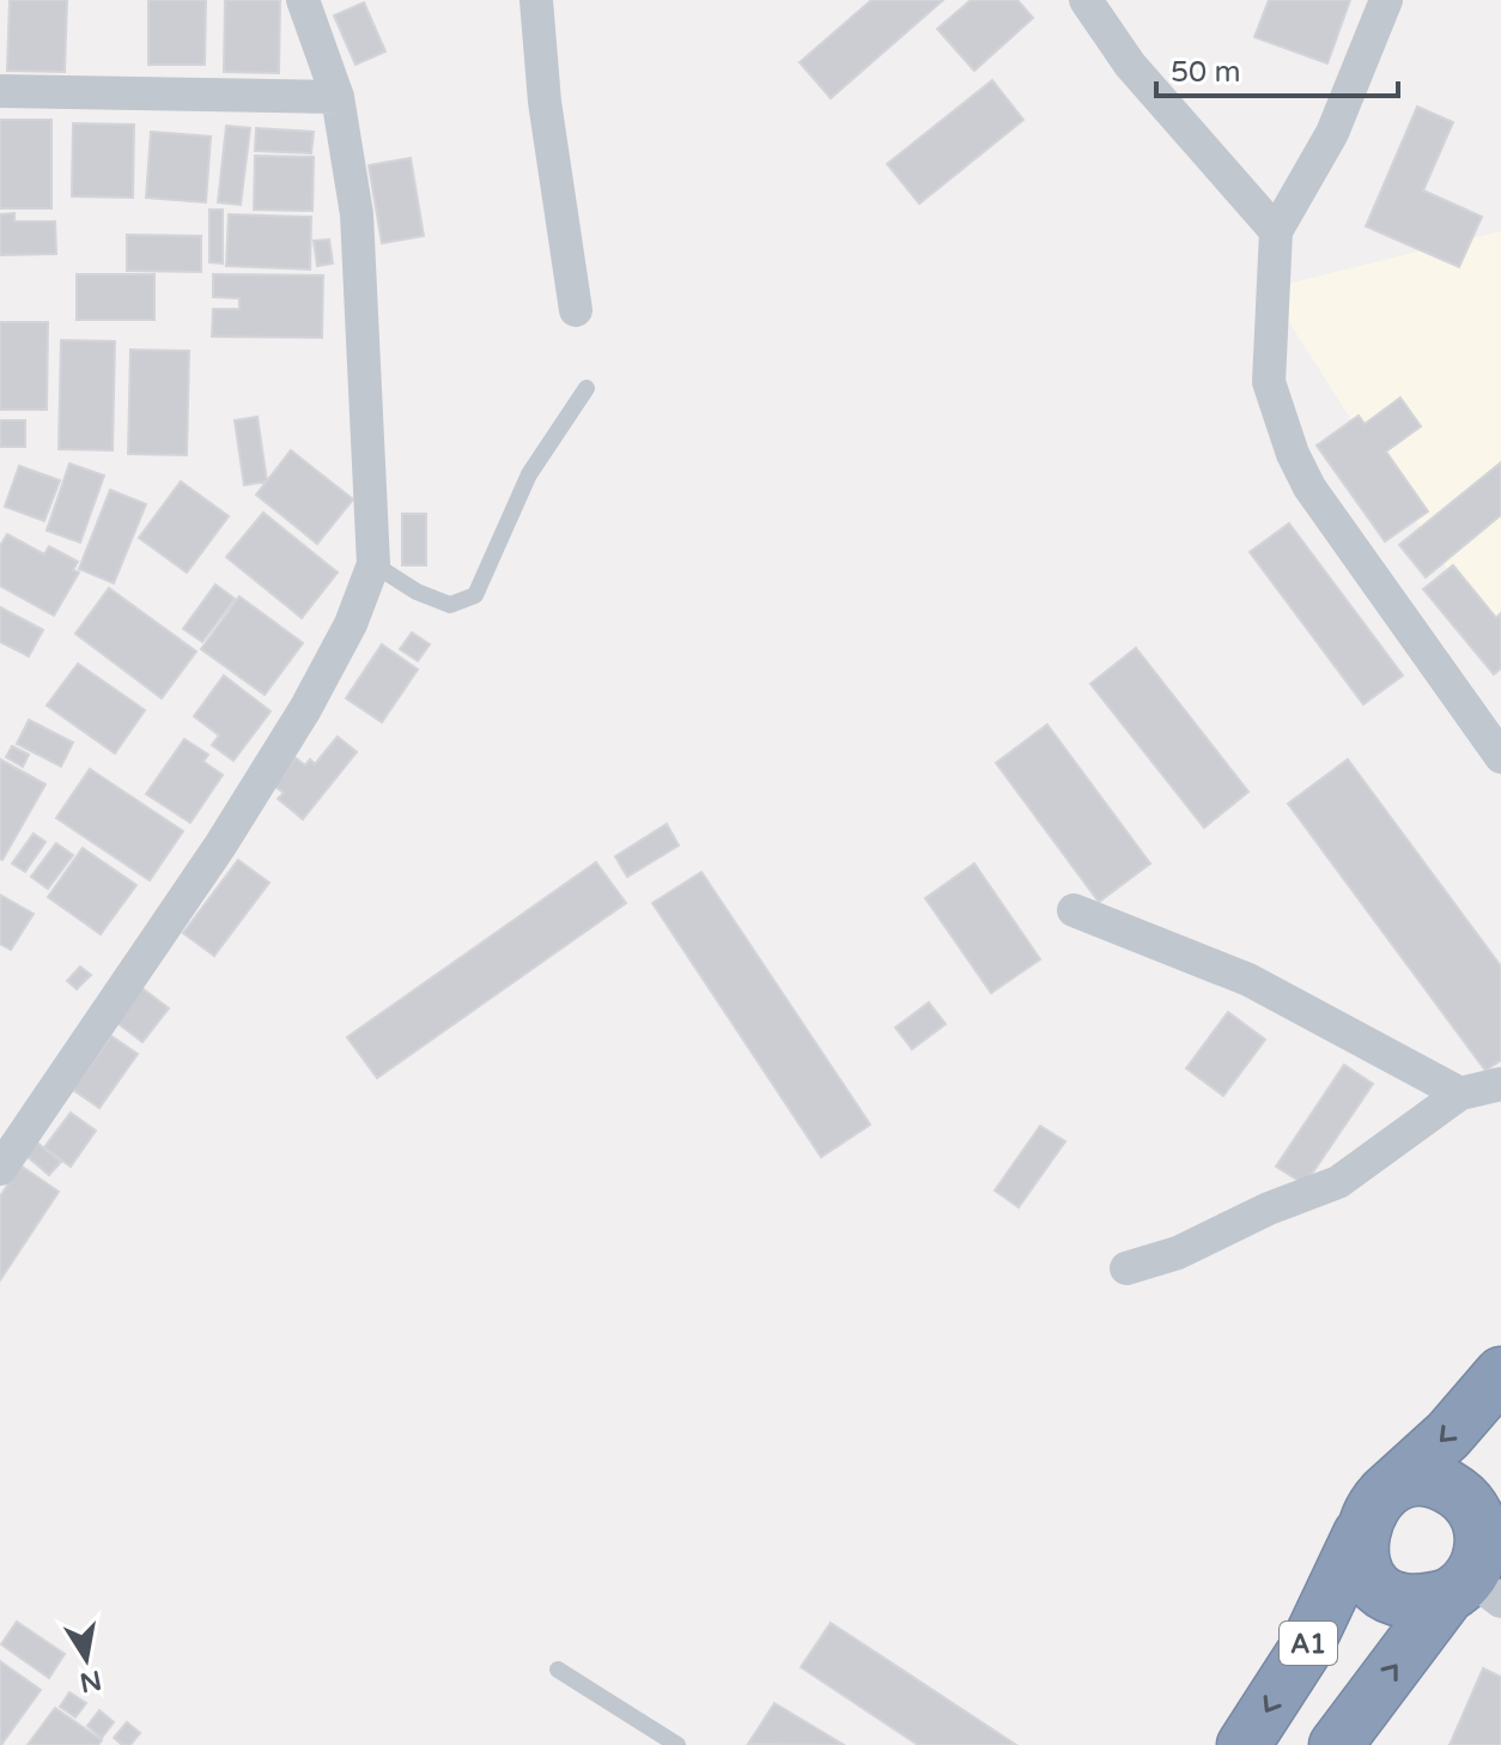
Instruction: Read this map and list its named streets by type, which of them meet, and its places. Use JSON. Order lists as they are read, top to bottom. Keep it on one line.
{"streets":{"highway":["A1"]},"scale_bar":"50 m","north":"bottom"}
